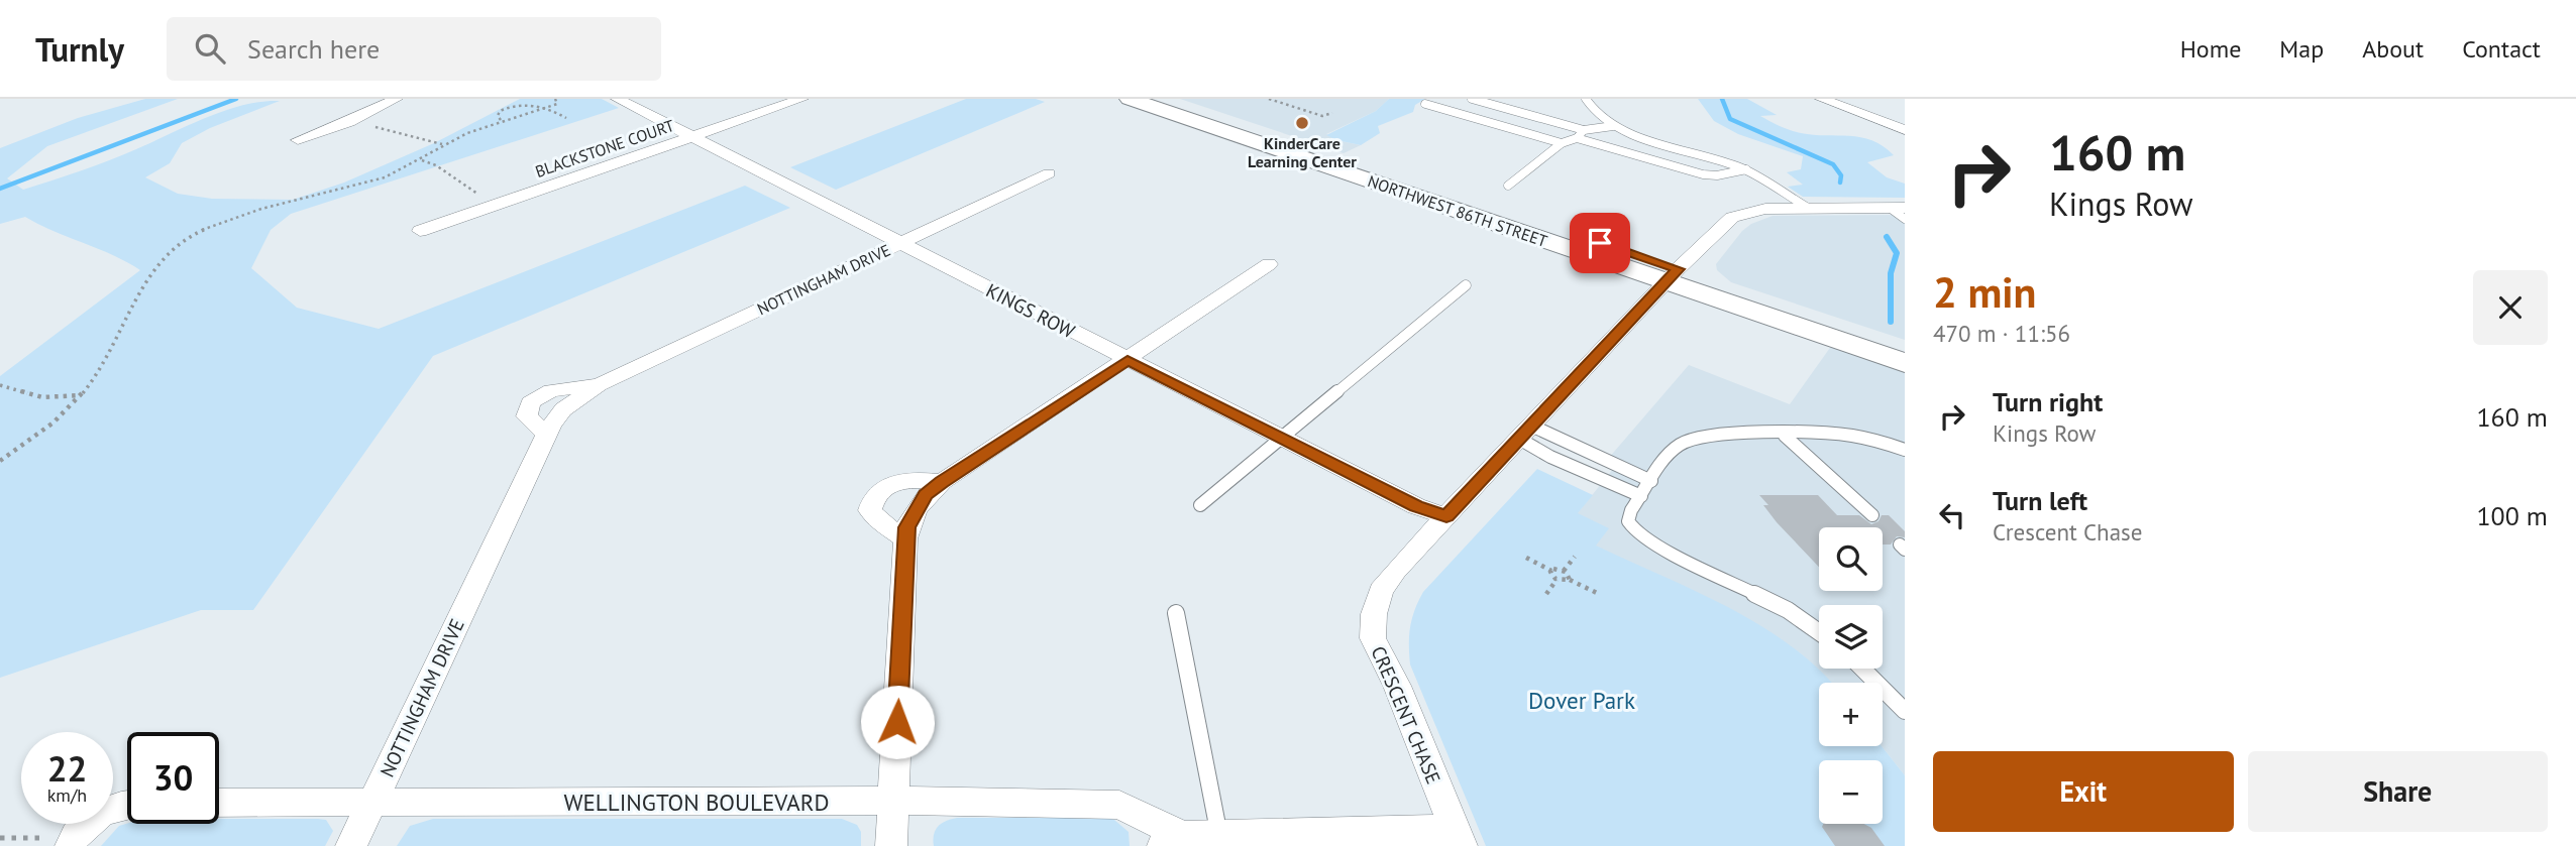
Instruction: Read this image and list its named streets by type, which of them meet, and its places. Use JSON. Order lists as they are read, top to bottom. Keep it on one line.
{"streets":{"main road":["NORTHWEST 86TH STREET"],"street":["BLACKSTONE COURT","NOTTINGHAM DRIVE","KINGS ROW","CRESCENT CHASE","WELLINGTON BOULEVARD"]},"crossings":[["BLACKSTONE COURT","KINGS ROW"],["NORTHWEST 86TH STREET","CRESCENT CHASE"],["NOTTINGHAM DRIVE","KINGS ROW"],["NOTTINGHAM DRIVE","WELLINGTON BOULEVARD"],["KINGS ROW","CRESCENT CHASE"],["CRESCENT CHASE","WELLINGTON BOULEVARD"]],"parks":["Dover Park"],"places":["KinderCare Learning Center"],"page":{"header":"Turnly","search":"Search here","nav":["Home","Map","About","Contact"],"turn":["160 m","Kings Row"],"heading":["2 min","470 m · 11:56"],"list":[{"name":"Turn right","note":"Kings Row","value":"160 m"},{"name":"Turn left","note":"Crescent Chase","value":"100 m"}],"map_buttons":["+","−"],"speed":"22 km/h","limit":"30","buttons":["Exit","Share"]}}
